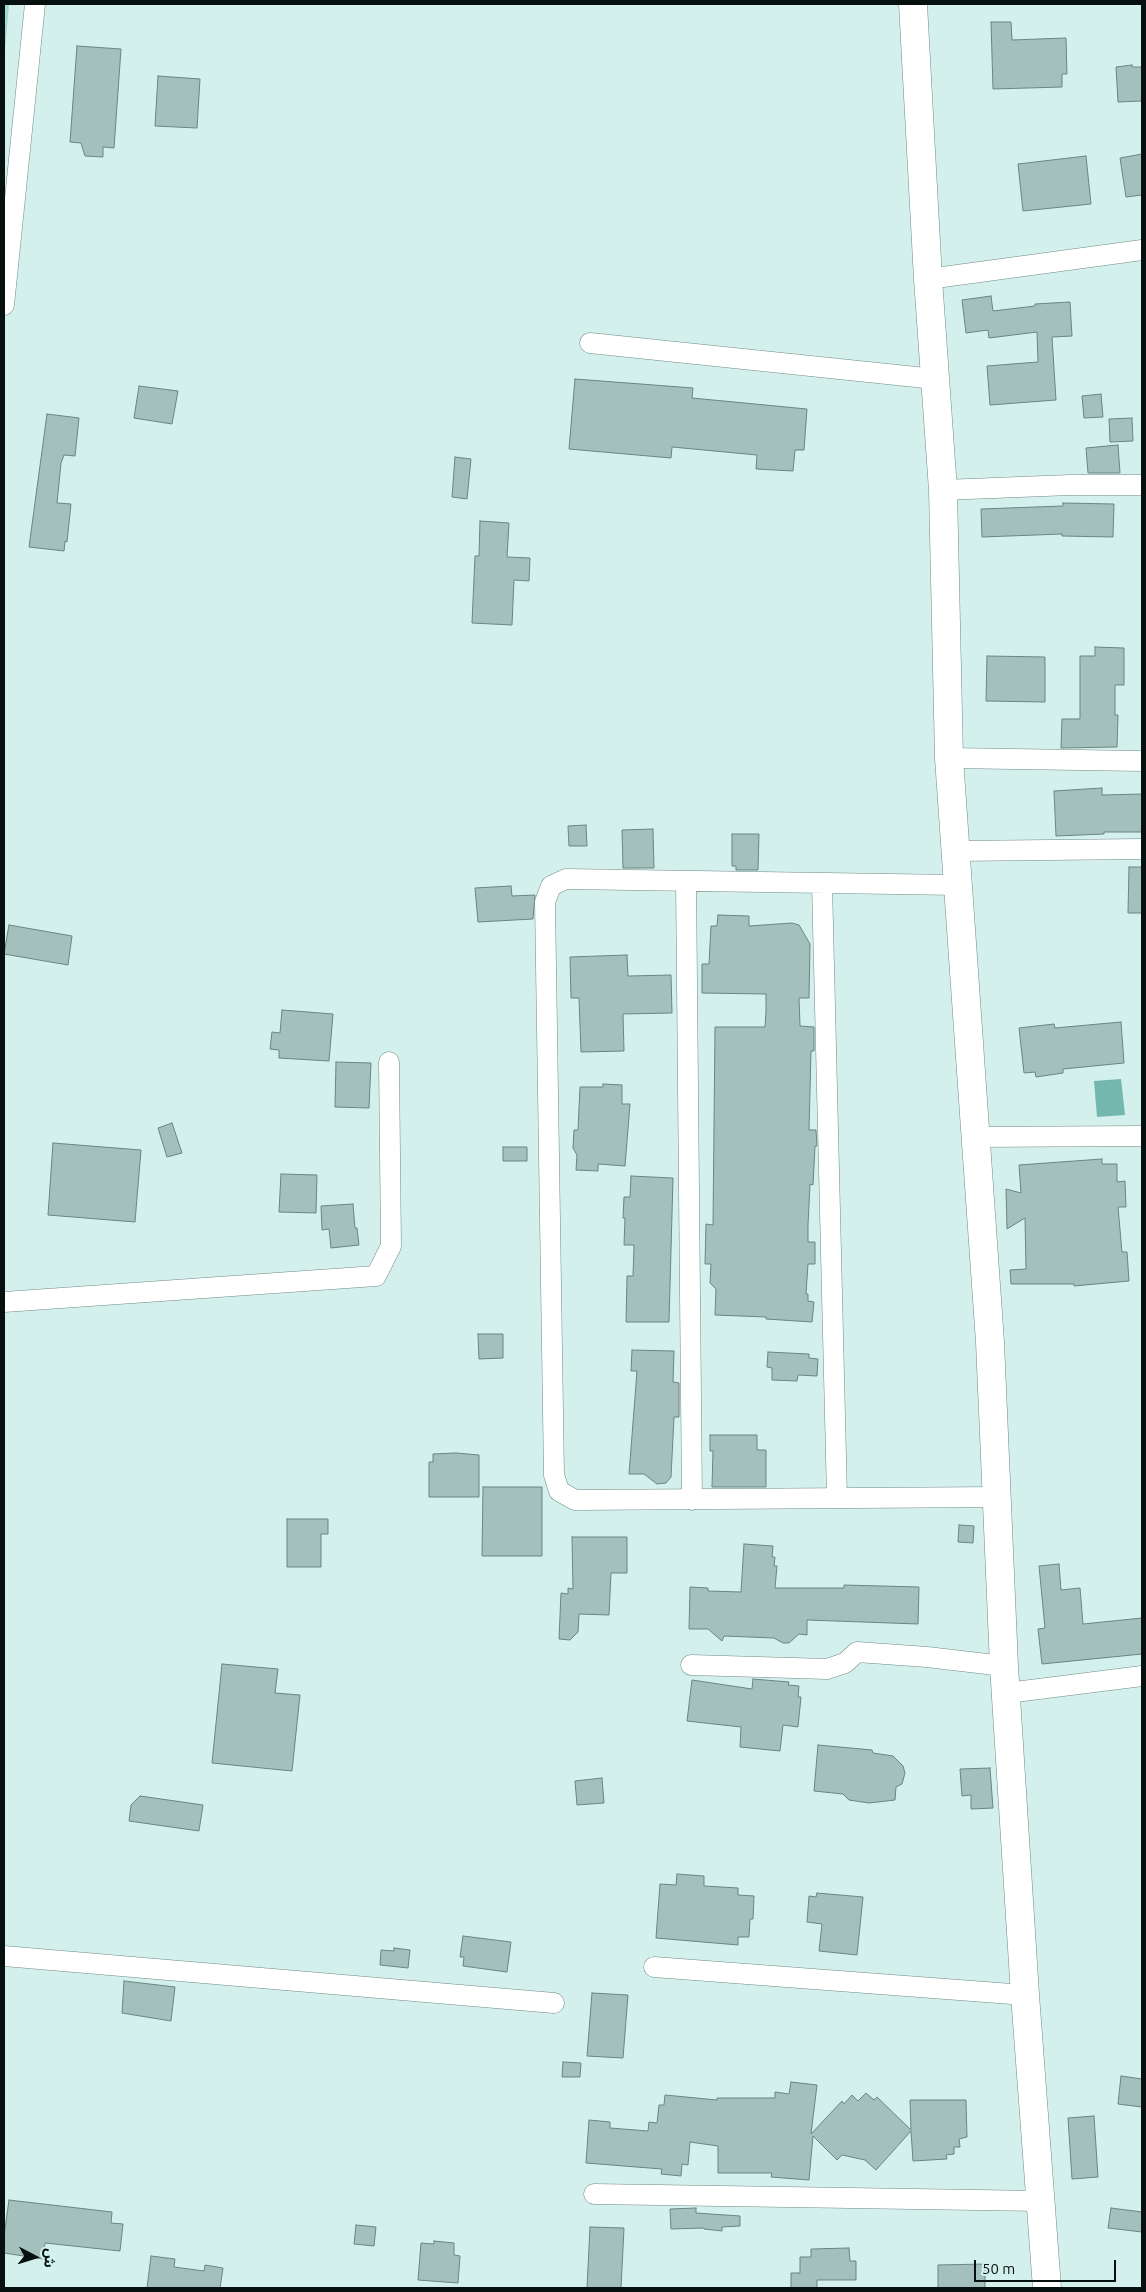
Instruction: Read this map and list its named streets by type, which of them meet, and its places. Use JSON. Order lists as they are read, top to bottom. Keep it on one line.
{"scale_bar":"50 m","north":"right"}
